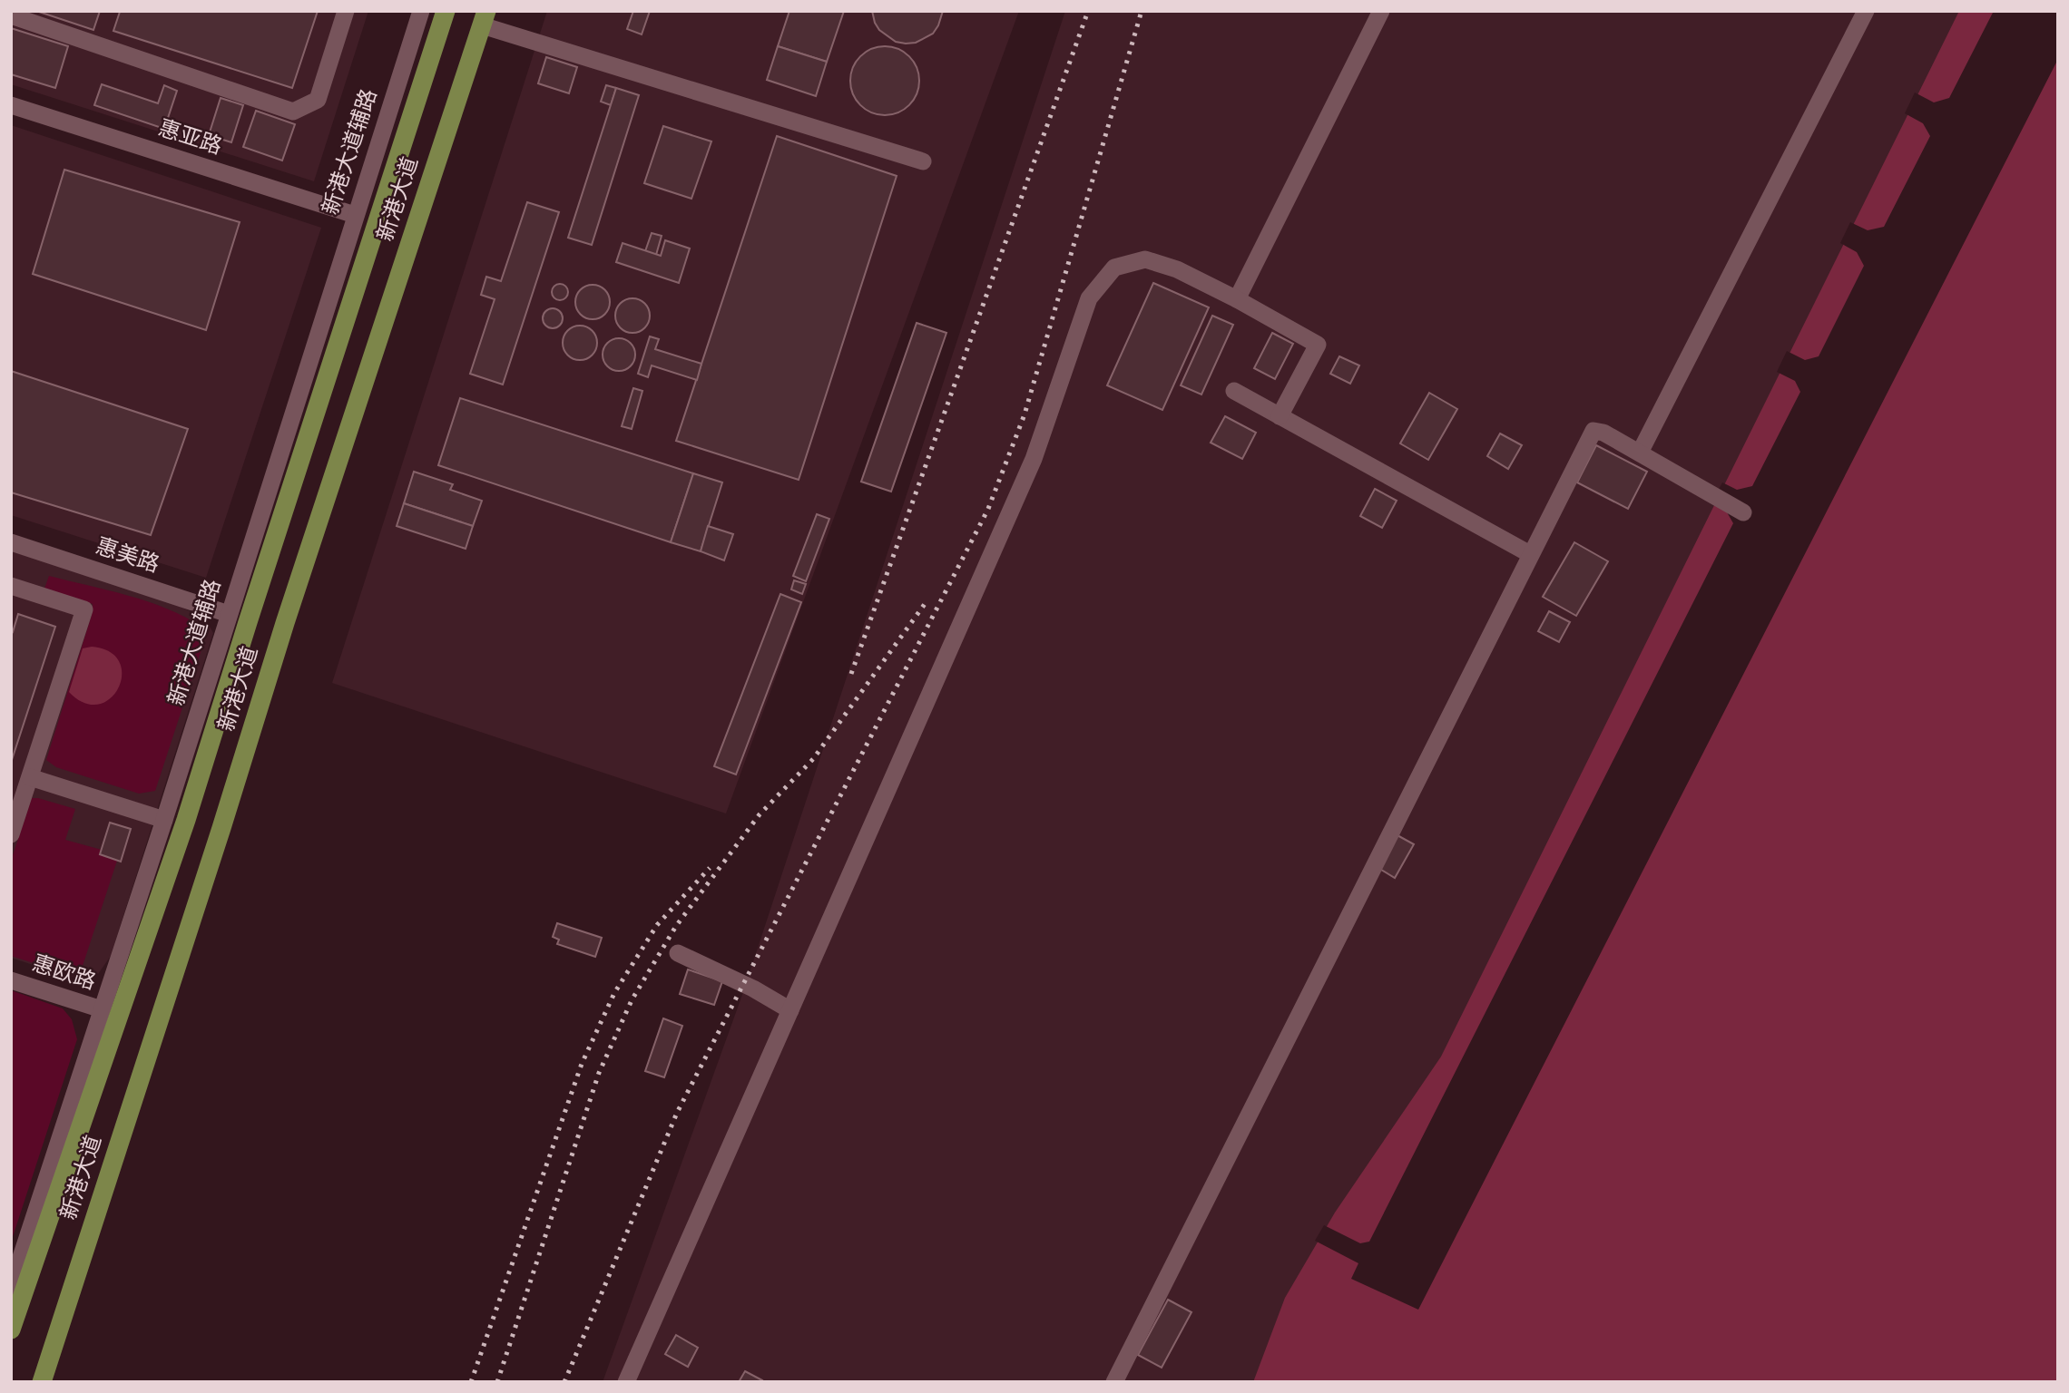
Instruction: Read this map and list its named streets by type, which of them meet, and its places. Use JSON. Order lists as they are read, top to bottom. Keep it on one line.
{"streets":{"main road":["新港大道"],"street":["惠亚路","新港大道辅路","惠美路","惠欧路"]},"crossings":[["惠亚路","新港大道辅路"],["新港大道辅路","惠美路"],["新港大道辅路","惠欧路"]]}
